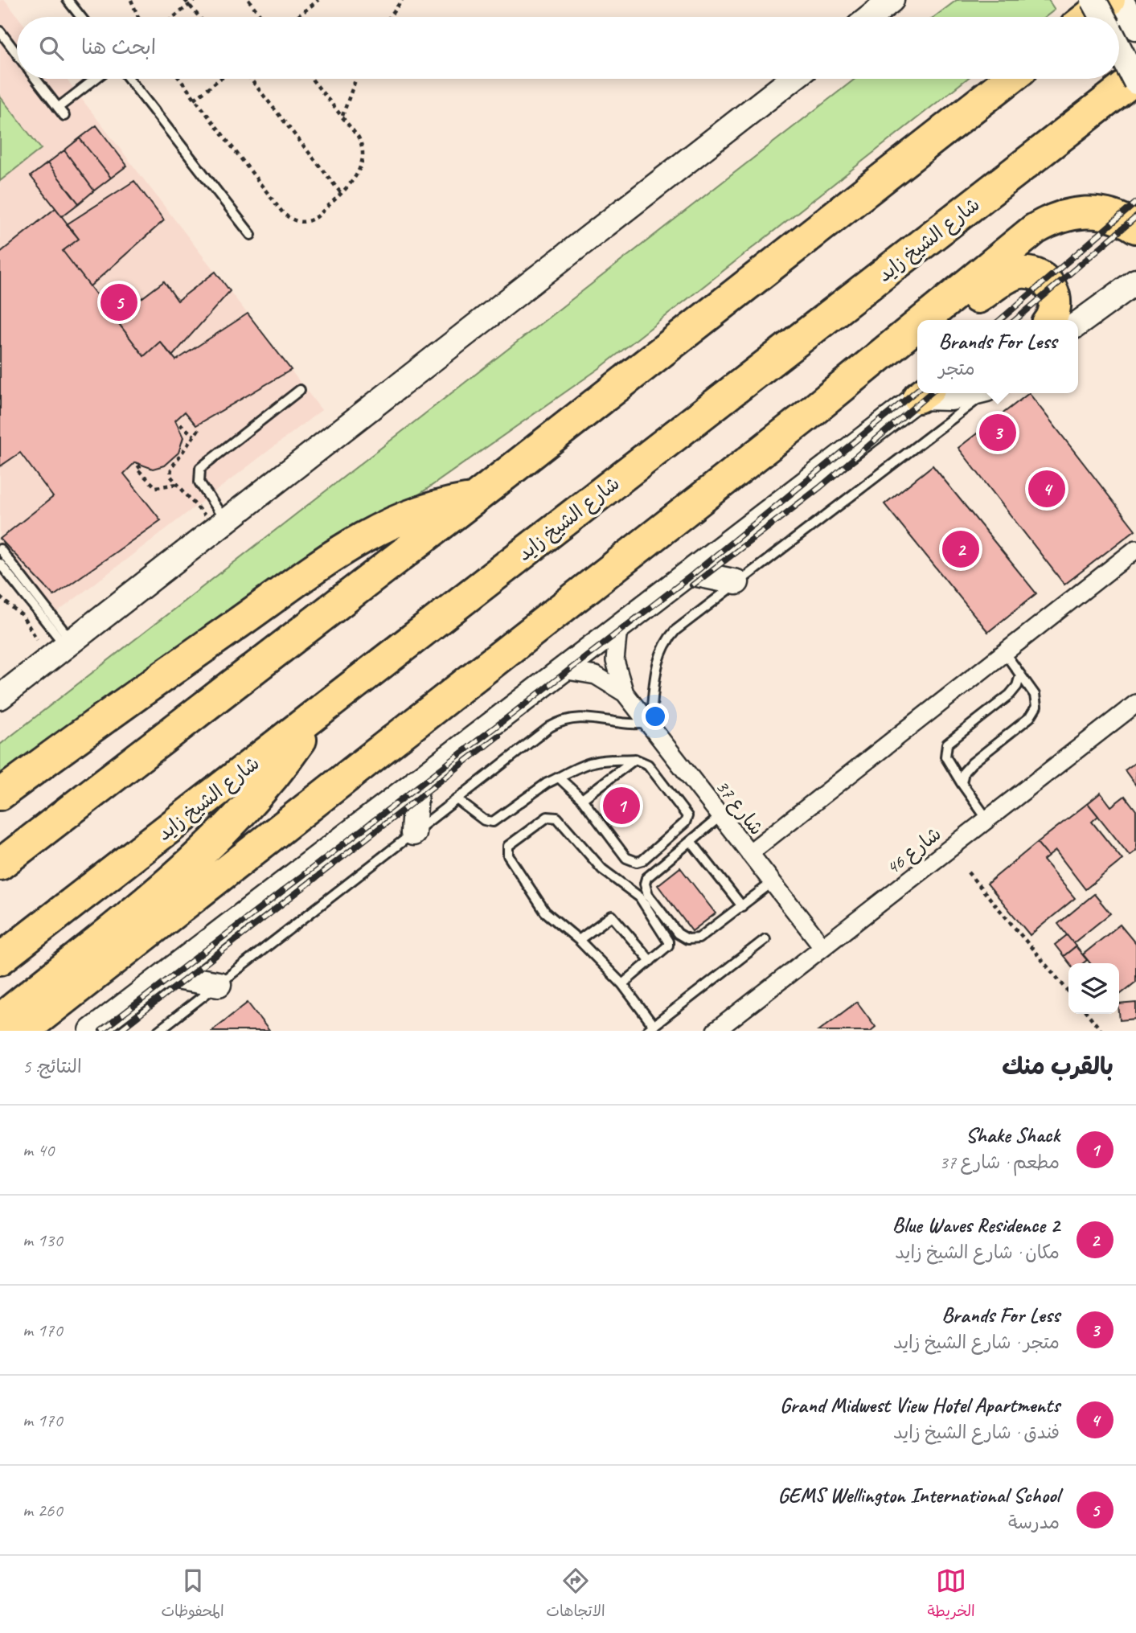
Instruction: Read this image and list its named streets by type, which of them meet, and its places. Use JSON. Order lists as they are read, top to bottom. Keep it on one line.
{"streets":{"highway":["شارع الشيخ زايد"],"street":["شارع 37","شارع 46"]},"crossings":[["شارع 37","شارع 46"]],"page":{"search":"ابحث هنا","pins":["5","3","4","2","1"],"popup":["Brands For Less","متجر"],"heading":["بالقرب منك","النتائج: 5"],"list":[{"mark":"1","name":"Shake Shack","note":"مطعم · شارع 37","value":"40 m"},{"mark":"2","name":"Blue Waves Residence 2","note":"مكان · شارع الشيخ زايد","value":"130 m"},{"mark":"3","name":"Brands For Less","note":"متجر · شارع الشيخ زايد","value":"170 m"},{"mark":"4","name":"Grand Midwest View Hotel Apartments","note":"فندق · شارع الشيخ زايد","value":"170 m"},{"mark":"5","name":"GEMS Wellington International School","note":"مدرسة","value":"260 m"}],"nav":["الخريطة","الاتجاهات","المحفوظات"]}}
